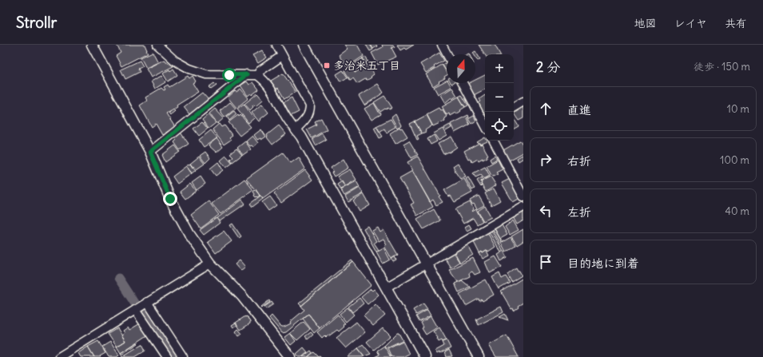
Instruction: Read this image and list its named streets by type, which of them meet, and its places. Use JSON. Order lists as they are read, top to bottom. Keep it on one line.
{"places":{"transit":["多治米五丁目"]},"north":"top","page":{"header":"Strollr","nav":["地図","レイヤ","共有"],"heading":["2 分","徒歩 · 150 m"],"map_buttons":["+","−"],"list":[["直進","10 m"],["右折","100 m"],["左折","40 m"],"目的地に到着"]}}
